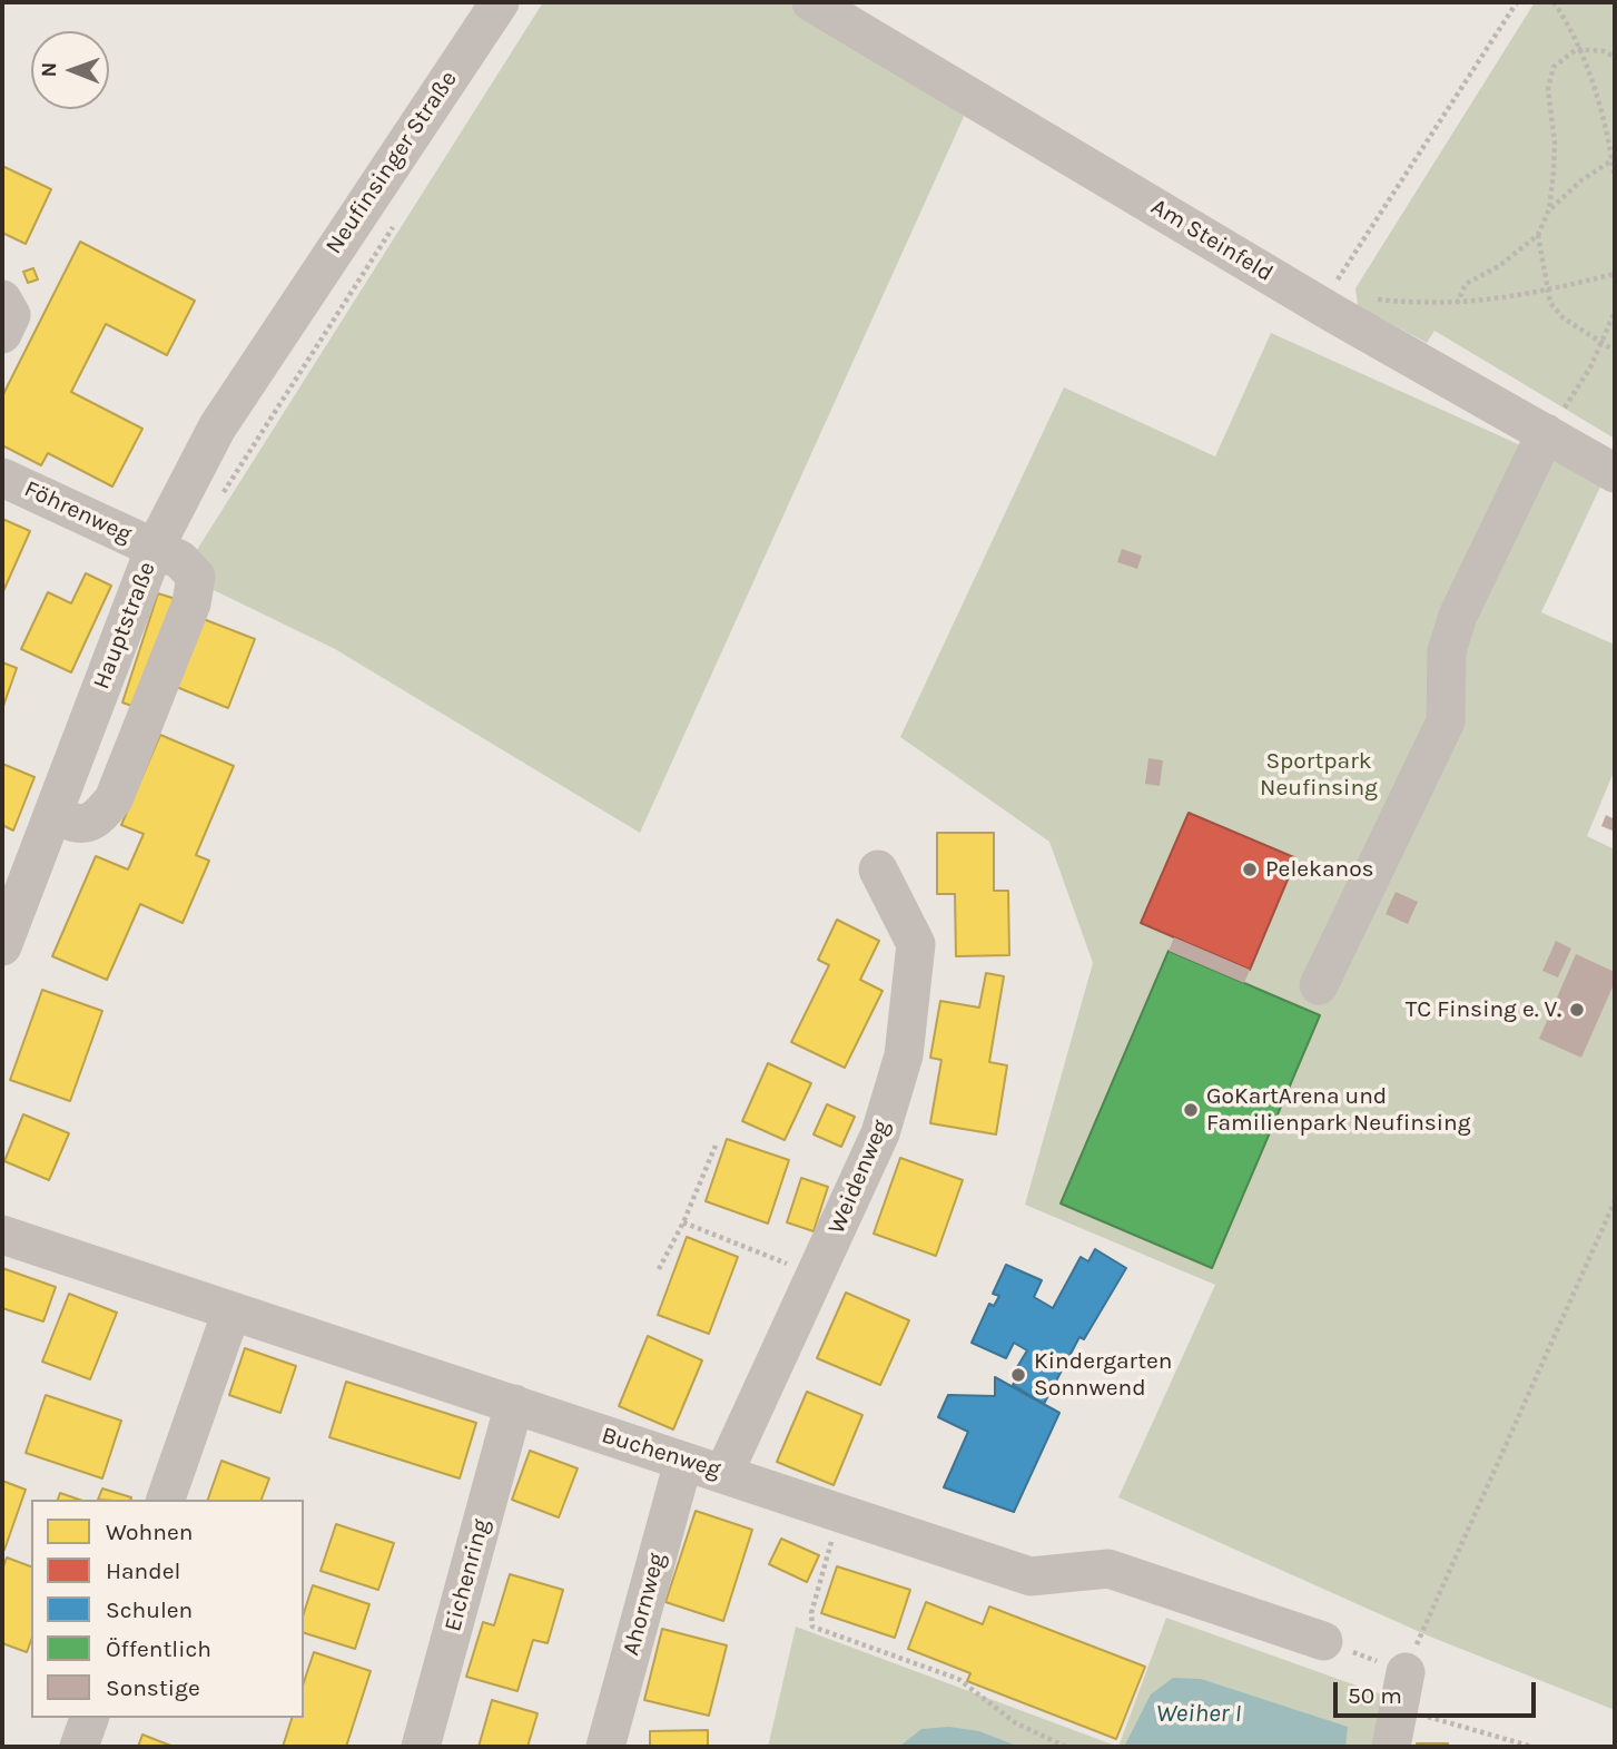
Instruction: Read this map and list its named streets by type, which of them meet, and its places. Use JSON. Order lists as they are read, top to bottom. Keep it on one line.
{"streets":{"street":["Neufinsinger Straße","Am Steinfeld","Föhrenweg","Hauptstraße","Weidenweg","Buchenweg","Eichenring","Ahornweg"]},"crossings":[["Neufinsinger Straße","Hauptstraße"],["Föhrenweg","Hauptstraße"],["Weidenweg","Buchenweg"],["Buchenweg","Eichenring"],["Buchenweg","Ahornweg"]],"water":["Weiher I"],"parks":["Sportpark Neufinsing"],"places":["Pelekanos","TC Finsing e. V.","GoKartArena und Familienpark Neufinsing","Kindergarten Sonnwend"],"legend":["Wohnen","Handel","Schulen","Öffentlich","Sonstige"],"scale_bar":"50 m","north":"left"}
